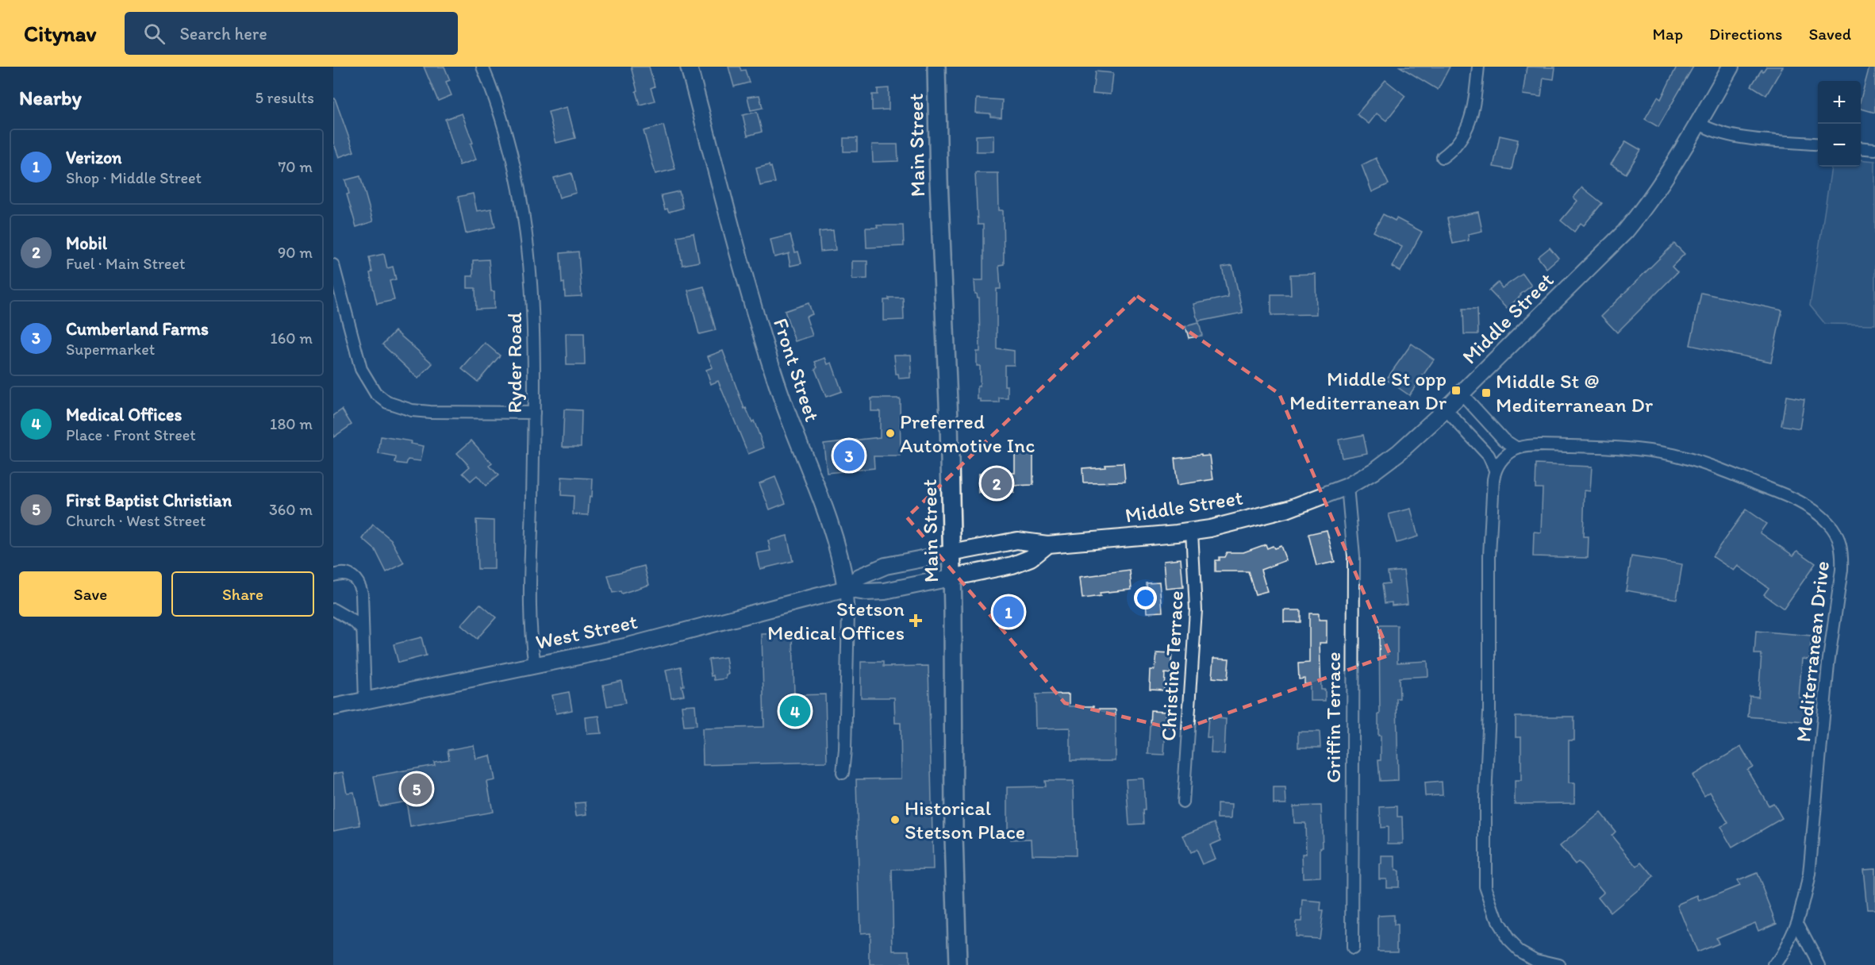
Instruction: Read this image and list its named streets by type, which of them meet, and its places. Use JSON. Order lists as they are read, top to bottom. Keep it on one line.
{"streets":{"main road":["Main Street","Middle Street","Front Street","West Street"],"street":["Ryder Road","Mediterranean Drive","Christine Terrace","Griffin Terrace"]},"crossings":[["Main Street","Middle Street"],["Middle Street","Front Street"],["Middle Street","West Street"],["Middle Street","Christine Terrace"],["Middle Street","Griffin Terrace"],["Ryder Road","West Street"],["Front Street","West Street"]],"places":{"transit":["Middle St opp Mediterranean Dr","Middle St @ Mediterranean Dr"],"other":["Preferred Automotive Inc","Historical Stetson Place"],"health":["Stetson Medical Offices"]},"page":{"header":"Citynav","search":"Search here","nav":["Map","Directions","Saved"],"heading":["Nearby","5 results"],"map_buttons":["+","−"],"list":[{"mark":"1","name":"Verizon","note":"Shop · Middle Street","value":"70 m"},{"mark":"2","name":"Mobil","note":"Fuel · Main Street","value":"90 m"},{"mark":"3","name":"Cumberland Farms","note":"Supermarket","value":"160 m"},{"mark":"4","name":"Medical Offices","note":"Place · Front Street","value":"180 m"},{"mark":"5","name":"First Baptist Christian","note":"Church · West Street","value":"360 m"}],"pins":["3","2","1","4","5"],"buttons":["Save","Share"]}}
